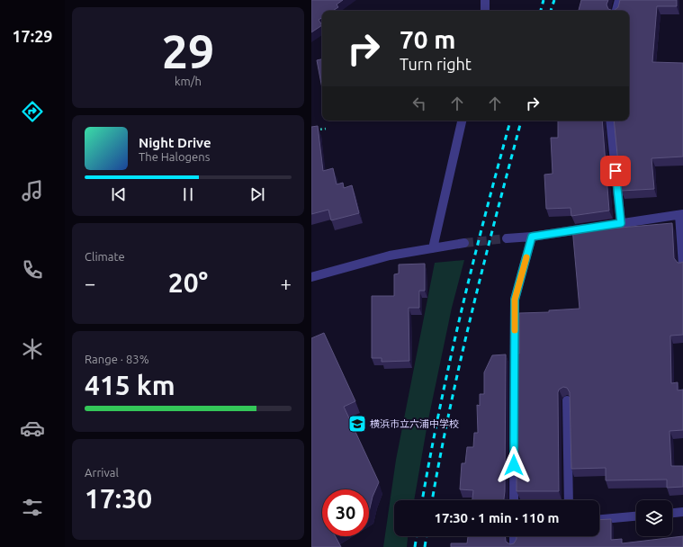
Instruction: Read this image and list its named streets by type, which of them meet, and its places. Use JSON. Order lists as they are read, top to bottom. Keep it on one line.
{"places":{"school or university":["横浜市立六浦中学校"]},"page":{"tabs":"17:29","tile":[["29","km/h"],"Climate",["Range · 83%","415 km"],["Arrival","17:30"]],"turn":["70 m","Turn right"],"song":["Night Drive","The Halogens"],"heat":["−","20°","+"],"limit":"30","trip":"17:30 · 1 min · 110 m"}}
